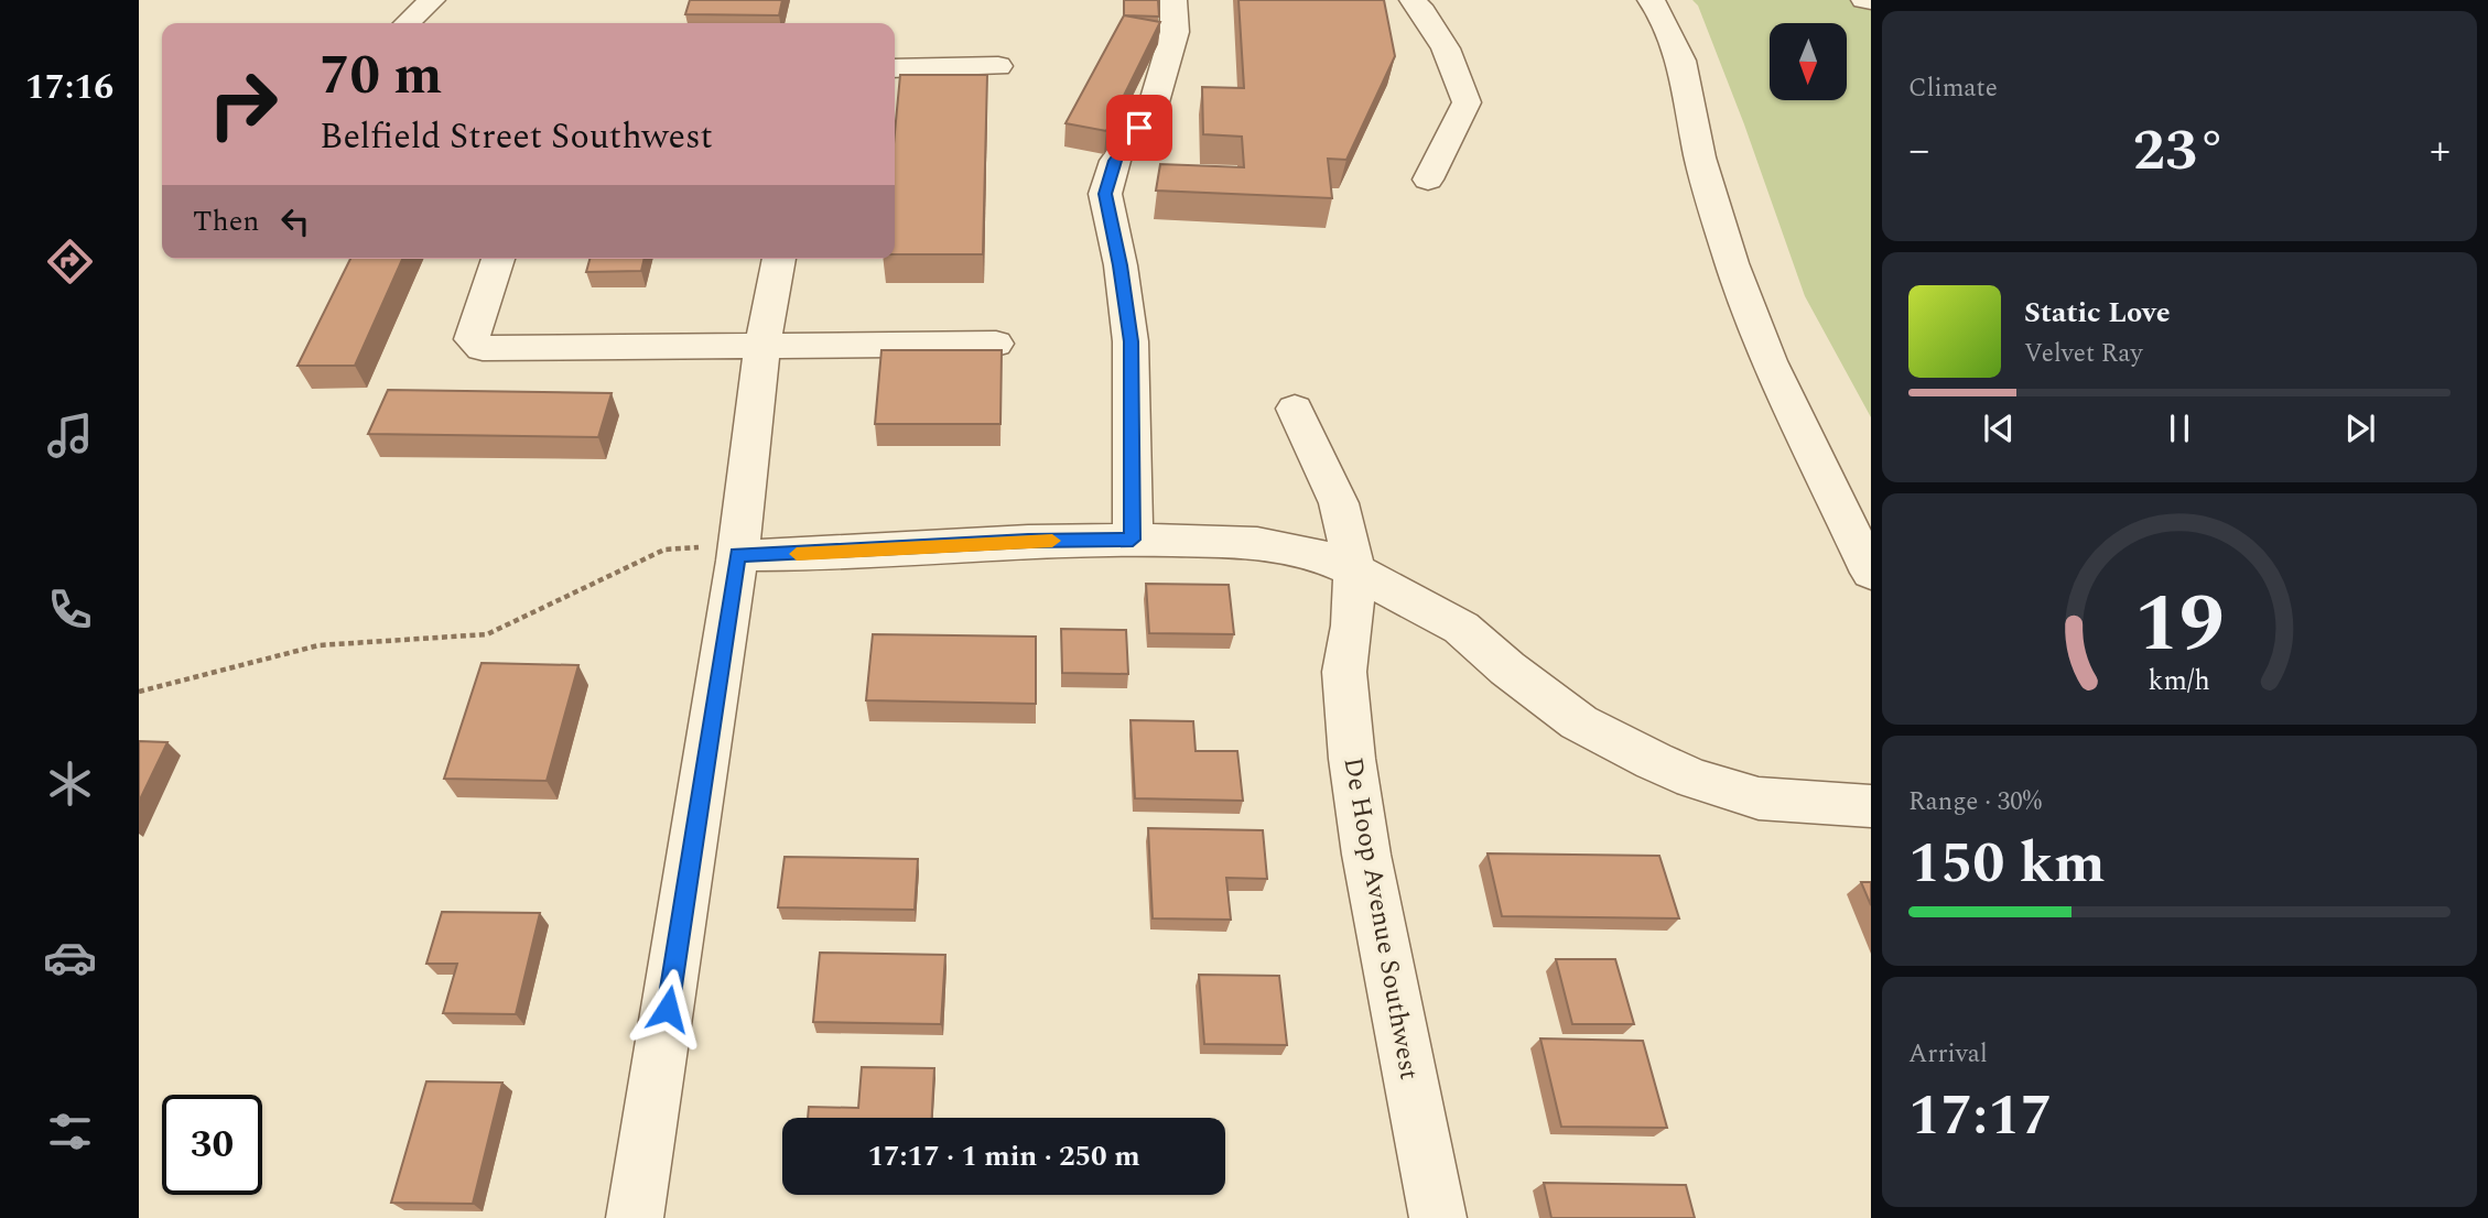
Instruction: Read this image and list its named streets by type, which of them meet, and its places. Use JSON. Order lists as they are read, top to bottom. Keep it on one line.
{"streets":{"street":["De Hoop Avenue Southwest"]},"north":"bottom","page":{"tabs":"17:16","tile":["Climate",["Range · 30%","150 km"],["Arrival","17:17"]],"turn":["70 m","Belfield Street Southwest"],"heat":["−","23°","+"],"then":"Then","song":["Static Love","Velvet Ray"],"limit":"30","trip":"17:17 · 1 min · 250 m","gauge":["19","km/h"]}}
